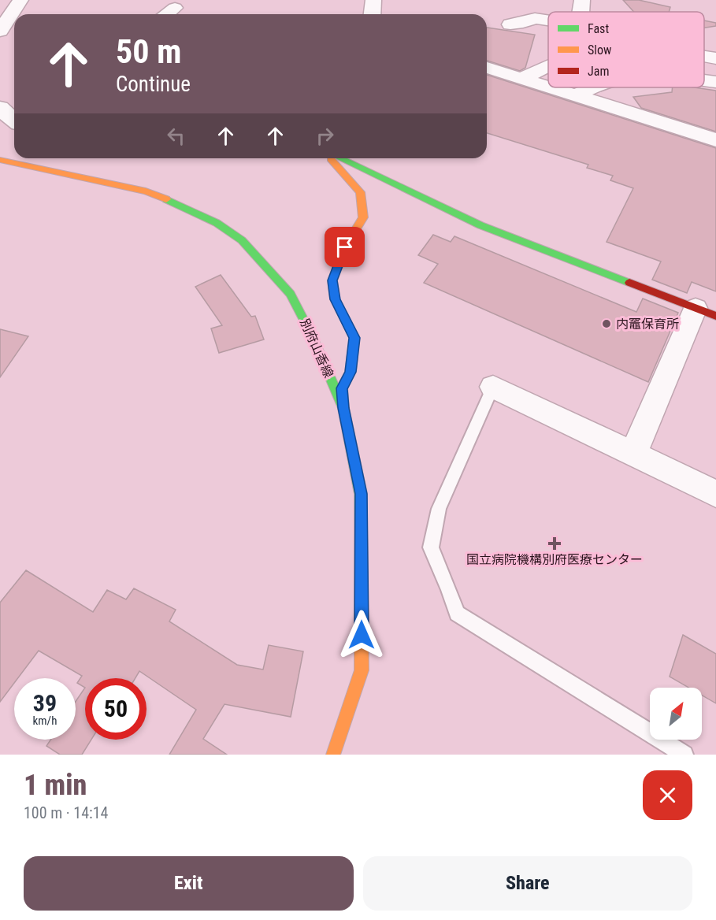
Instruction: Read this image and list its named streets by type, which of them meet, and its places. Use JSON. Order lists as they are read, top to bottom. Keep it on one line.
{"streets":{"main road":["別府山香線"]},"places":{"other":["内竈保育所"],"health":["国立病院機構別府医療センター"]},"legend":["Fast","Slow","Jam"],"north":"top right","page":{"turn":["50 m","Continue"],"speed":"39 km/h","limit":"50","heading":["1 min","100 m · 14:14"],"buttons":["Exit","Share"]}}
